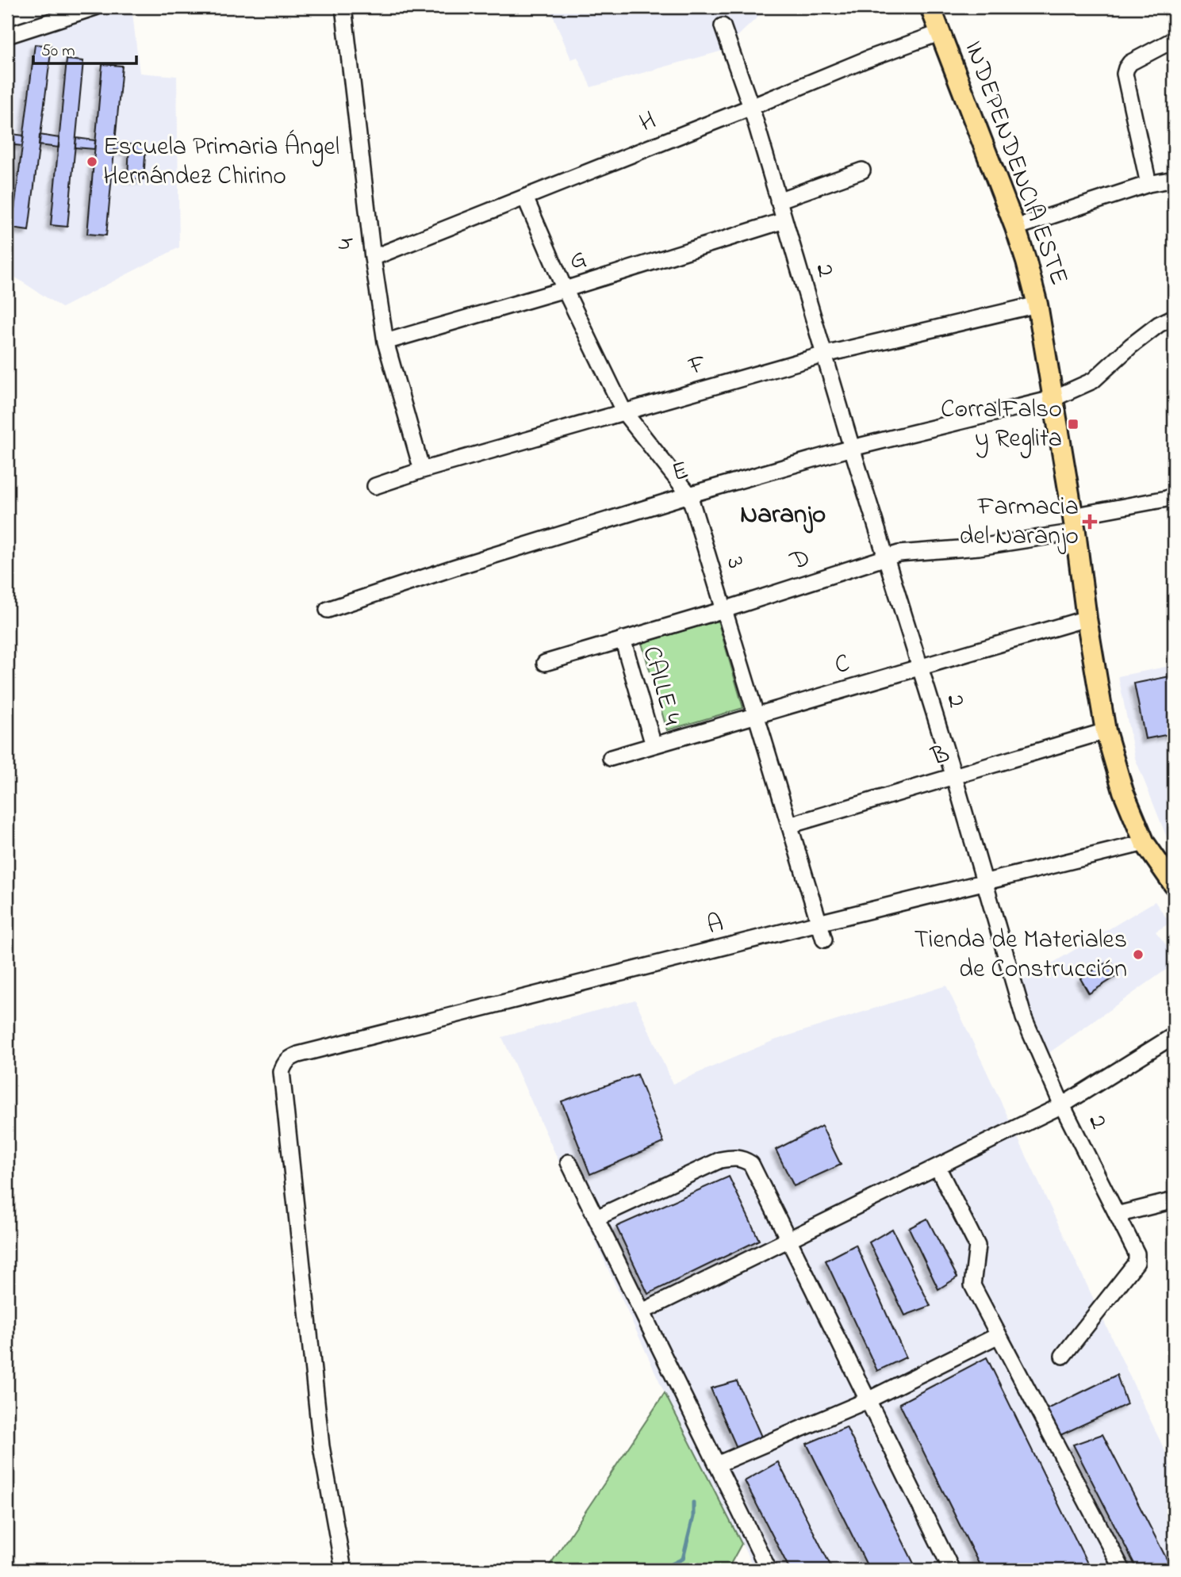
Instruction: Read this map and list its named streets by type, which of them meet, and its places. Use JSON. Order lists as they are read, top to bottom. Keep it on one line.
{"streets":{"main road":["INDEPENDENCIA ESTE"],"street":["H","4","G","2","F","E","D","3","C","CALLE 4","B","A"]},"crossings":[["H","INDEPENDENCIA ESTE"],["H","4"],["H","2"],["H","3"],["INDEPENDENCIA ESTE","F"],["INDEPENDENCIA ESTE","E"],["INDEPENDENCIA ESTE","D"],["INDEPENDENCIA ESTE","C"],["INDEPENDENCIA ESTE","B"],["INDEPENDENCIA ESTE","A"],["4","G"],["4","F"],["G","2"],["G","3"],["2","F"],["2","E"],["2","D"],["2","C"],["2","B"],["2","A"],["F","3"],["E","3"],["D","3"],["D","CALLE 4"],["3","C"],["3","B"],["3","A"],["C","CALLE 4"]],"districts":["Naranjo"],"places":{"other":["Escuela Primaria Ángel Hernández Chirino","Tienda de Materiales de Construcción"],"transit":["CorralFalso y Reglita"],"health":["Farmacia del Naranjo"]},"scale_bar":"50 m"}
